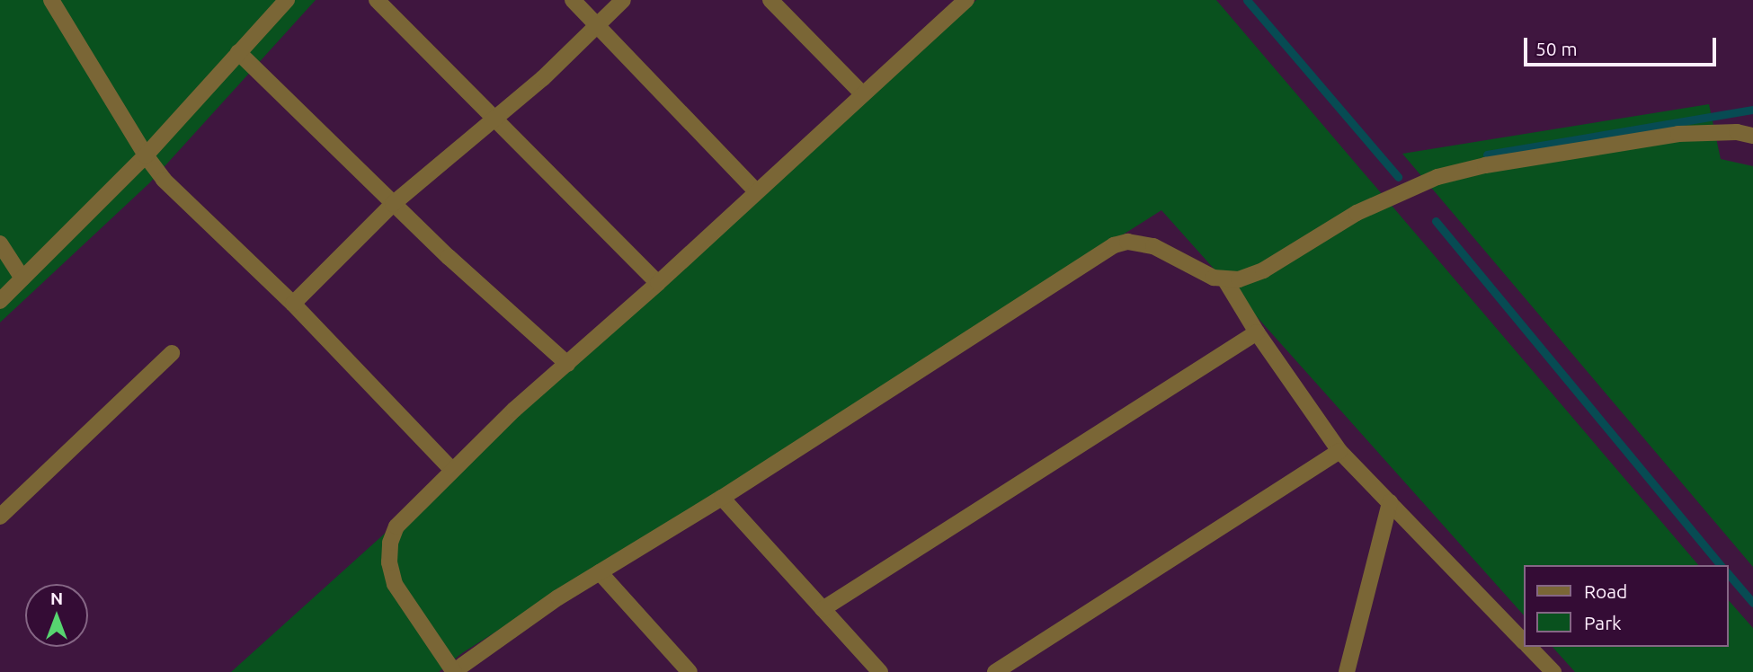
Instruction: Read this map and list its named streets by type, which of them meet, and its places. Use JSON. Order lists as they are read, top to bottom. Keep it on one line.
{"legend":["Road","Park"],"scale_bar":"50 m","north":"top"}
